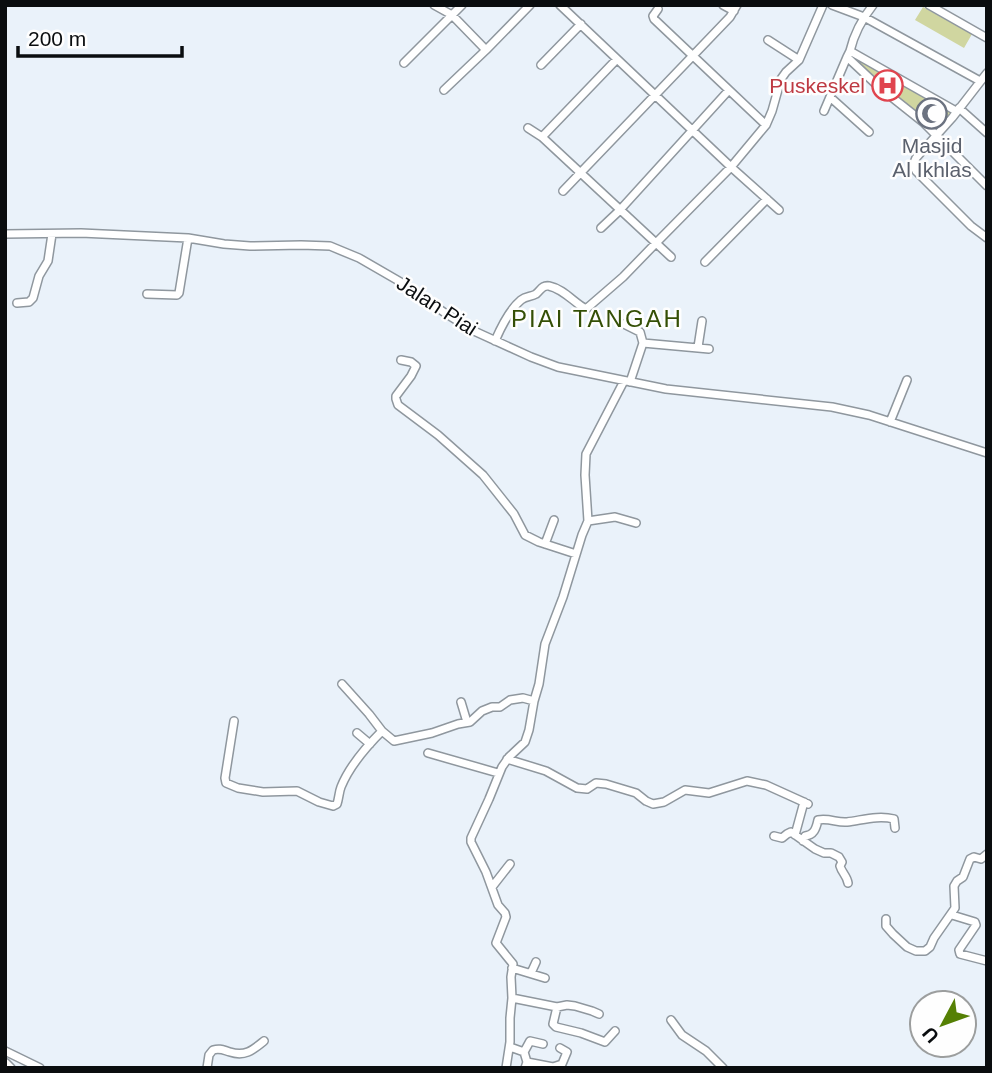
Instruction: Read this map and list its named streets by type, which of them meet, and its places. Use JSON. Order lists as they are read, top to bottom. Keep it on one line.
{"streets":{"street":["Jalan Piai"]},"districts":["PIAI TANGAH"],"places":{"hospital":["Puskeskel"],"mosque":["Masjid Al Ikhlas"]},"scale_bar":"200 m","north":"bottom left"}
